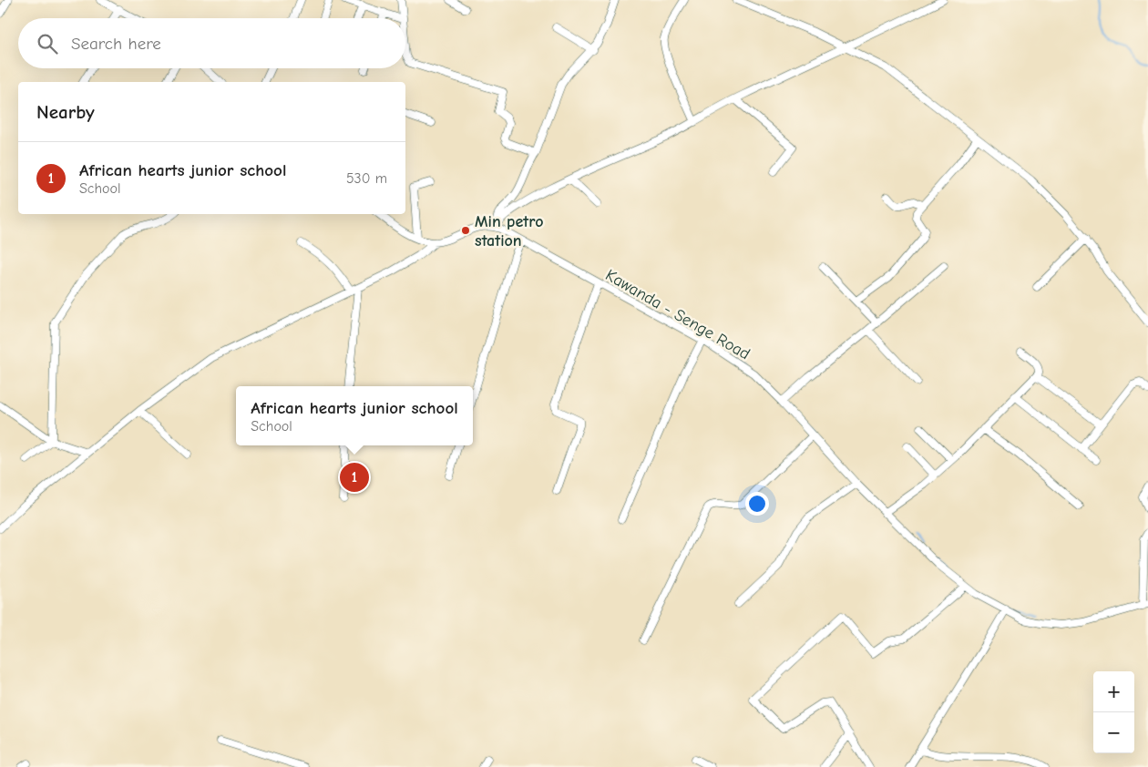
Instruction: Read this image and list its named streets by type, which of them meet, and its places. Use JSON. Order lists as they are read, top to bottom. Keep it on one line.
{"streets":{"street":["Kawanda - Senge Road"]},"places":["Min petro station"],"page":{"search":"Search here","heading":"Nearby","list":[{"mark":"1","name":"African hearts junior school","note":"School","value":"530 m"}],"popup":["African hearts junior school","School"],"pins":"1","map_buttons":["+","−"]}}
